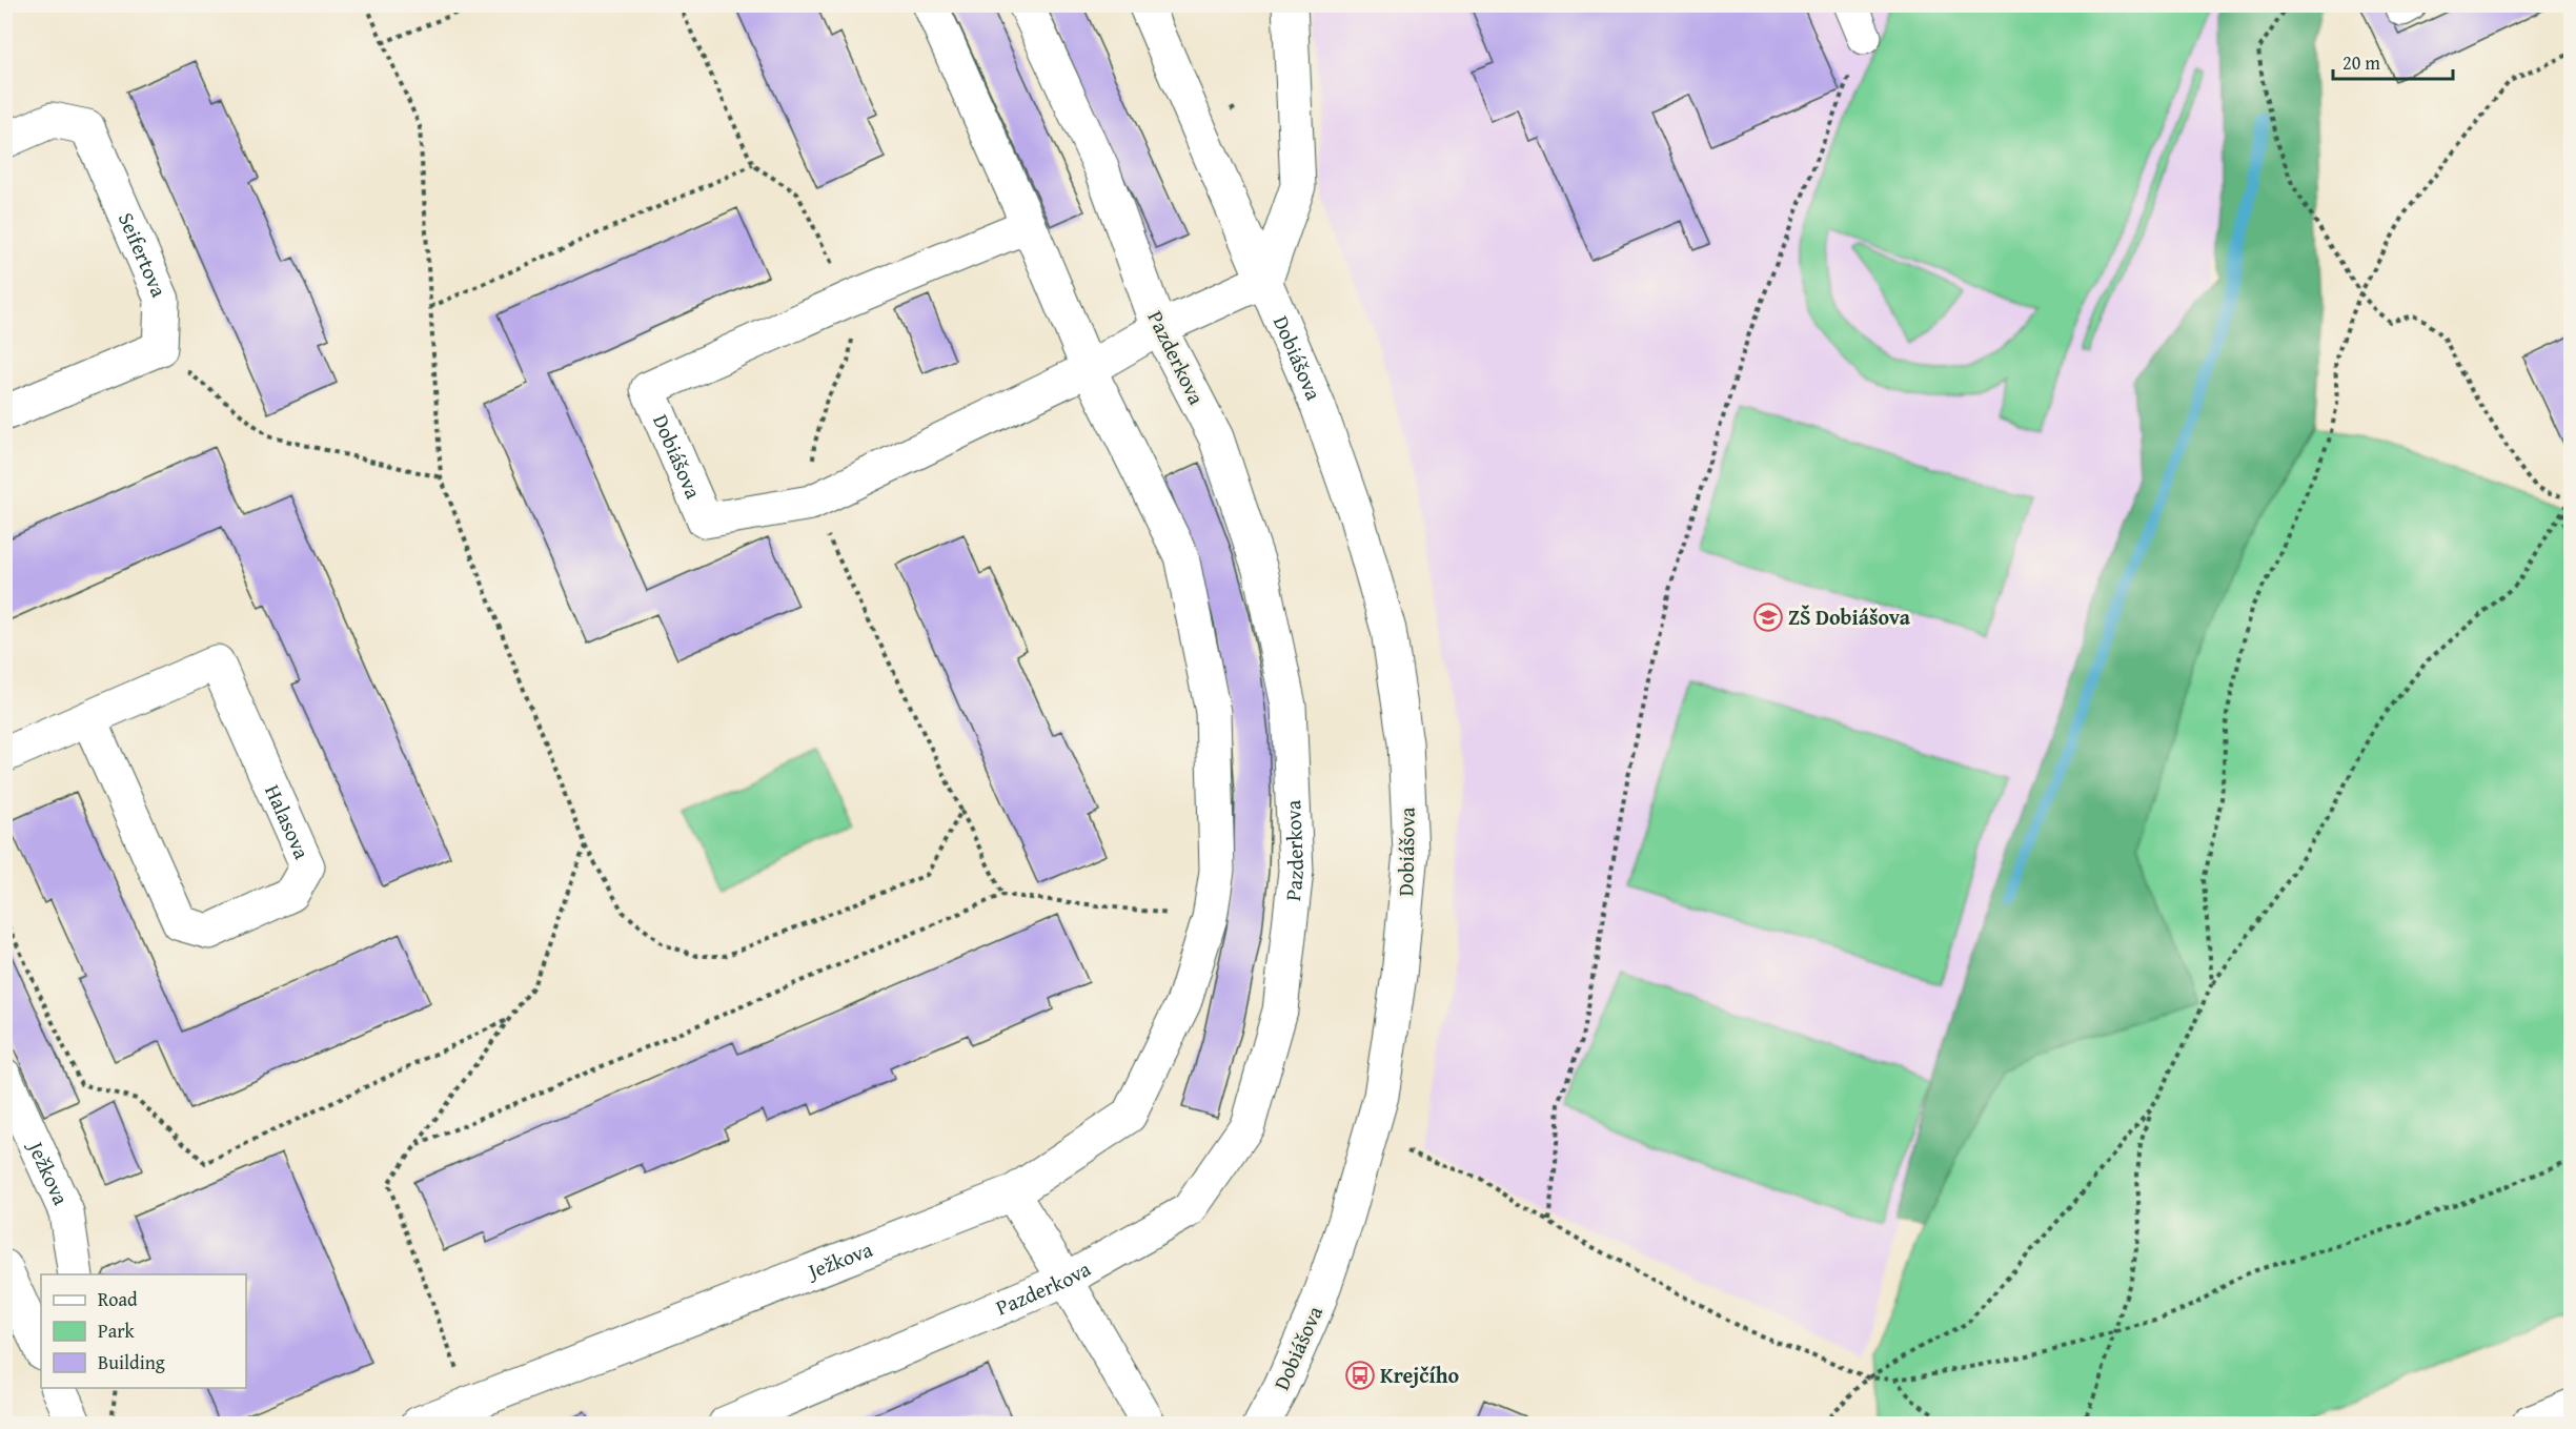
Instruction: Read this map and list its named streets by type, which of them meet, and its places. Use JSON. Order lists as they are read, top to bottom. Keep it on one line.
{"streets":{"street":["Seifertova","Pazderkova","Dobiášova","Halasova","Ježkova"]},"crossings":[["Pazderkova","Dobiášova"]],"places":{"school or university":["ZŠ Dobiášova"],"bus stop":["Krejčího"]},"legend":["Road","Park","Building"],"scale_bar":"20 m"}
